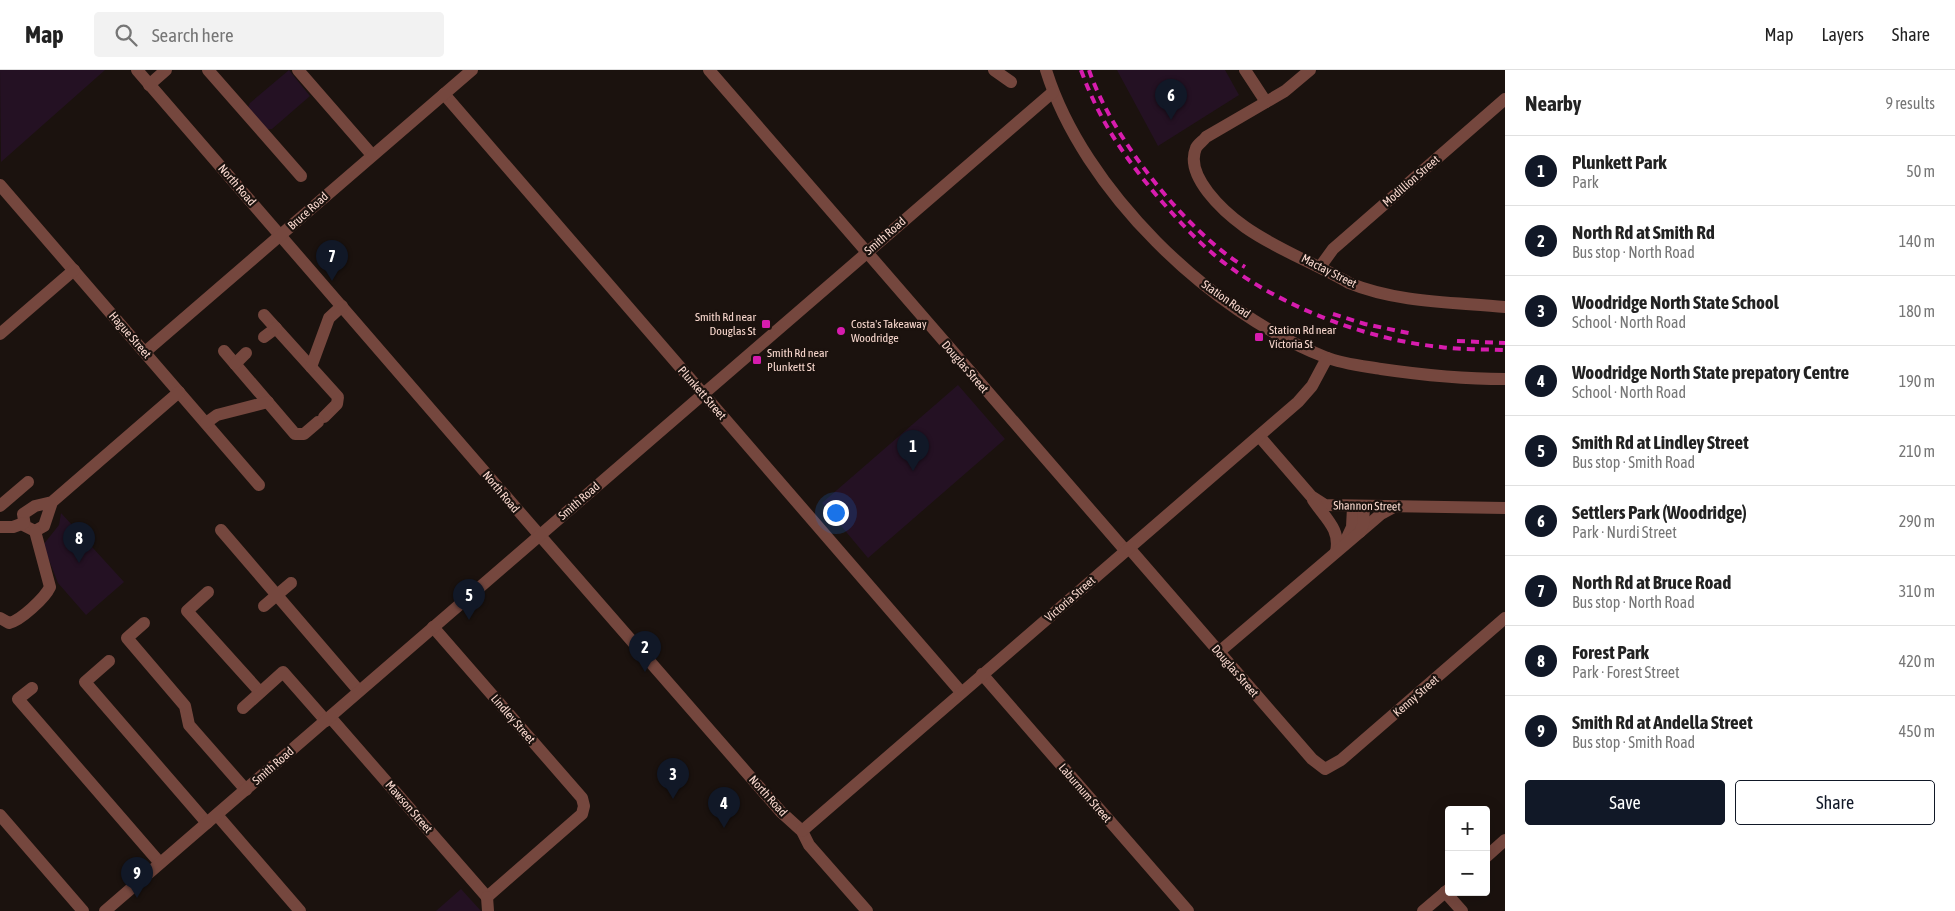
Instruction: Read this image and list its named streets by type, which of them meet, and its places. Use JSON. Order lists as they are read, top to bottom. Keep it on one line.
{"streets":{"street":["Modillion Street","North Road","Bruce Road","Smith Road","Mactay Street","Station Road","Hague Street","Douglas Street","Plunkett Street","Shannon Street","Victoria Street","Kenny Street","Lindley Street","Laburnum Street","Mawson Street"]},"crossings":[["Modillion Street","Mactay Street"],["North Road","Bruce Road"],["North Road","Smith Road"],["North Road","Victoria Street"],["Bruce Road","Hague Street"],["Bruce Road","Plunkett Street"],["Smith Road","Station Road"],["Smith Road","Douglas Street"],["Smith Road","Plunkett Street"],["Smith Road","Lindley Street"],["Smith Road","Mawson Street"],["Station Road","Victoria Street"],["Douglas Street","Victoria Street"],["Douglas Street","Kenny Street"],["Plunkett Street","Victoria Street"],["Shannon Street","Victoria Street"],["Victoria Street","Laburnum Street"],["Lindley Street","Mawson Street"]],"places":{"transit":["Smith Rd near Douglas St","Station Rd near Victoria St","Smith Rd near Plunkett St"],"other":["Costa's Takeaway Woodridge"]},"page":{"header":"Map","search":"Search here","nav":["Map","Layers","Share"],"heading":["Nearby","9 results"],"pins":["6","7","1","8","5","2","3","4","9"],"list":[{"mark":"1","name":"Plunkett Park","note":"Park","value":"50 m"},{"mark":"2","name":"North Rd at Smith Rd","note":"Bus stop · North Road","value":"140 m"},{"mark":"3","name":"Woodridge North State School","note":"School · North Road","value":"180 m"},{"mark":"4","name":"Woodridge North State prepatory Centre","note":"School · North Road","value":"190 m"},{"mark":"5","name":"Smith Rd at Lindley Street","note":"Bus stop · Smith Road","value":"210 m"},{"mark":"6","name":"Settlers Park (Woodridge)","note":"Park · Nurdi Street","value":"290 m"},{"mark":"7","name":"North Rd at Bruce Road","note":"Bus stop · North Road","value":"310 m"},{"mark":"8","name":"Forest Park","note":"Park · Forest Street","value":"420 m"},{"mark":"9","name":"Smith Rd at Andella Street","note":"Bus stop · Smith Road","value":"450 m"}],"buttons":["Save","Share"],"map_buttons":["+","−"]}}
